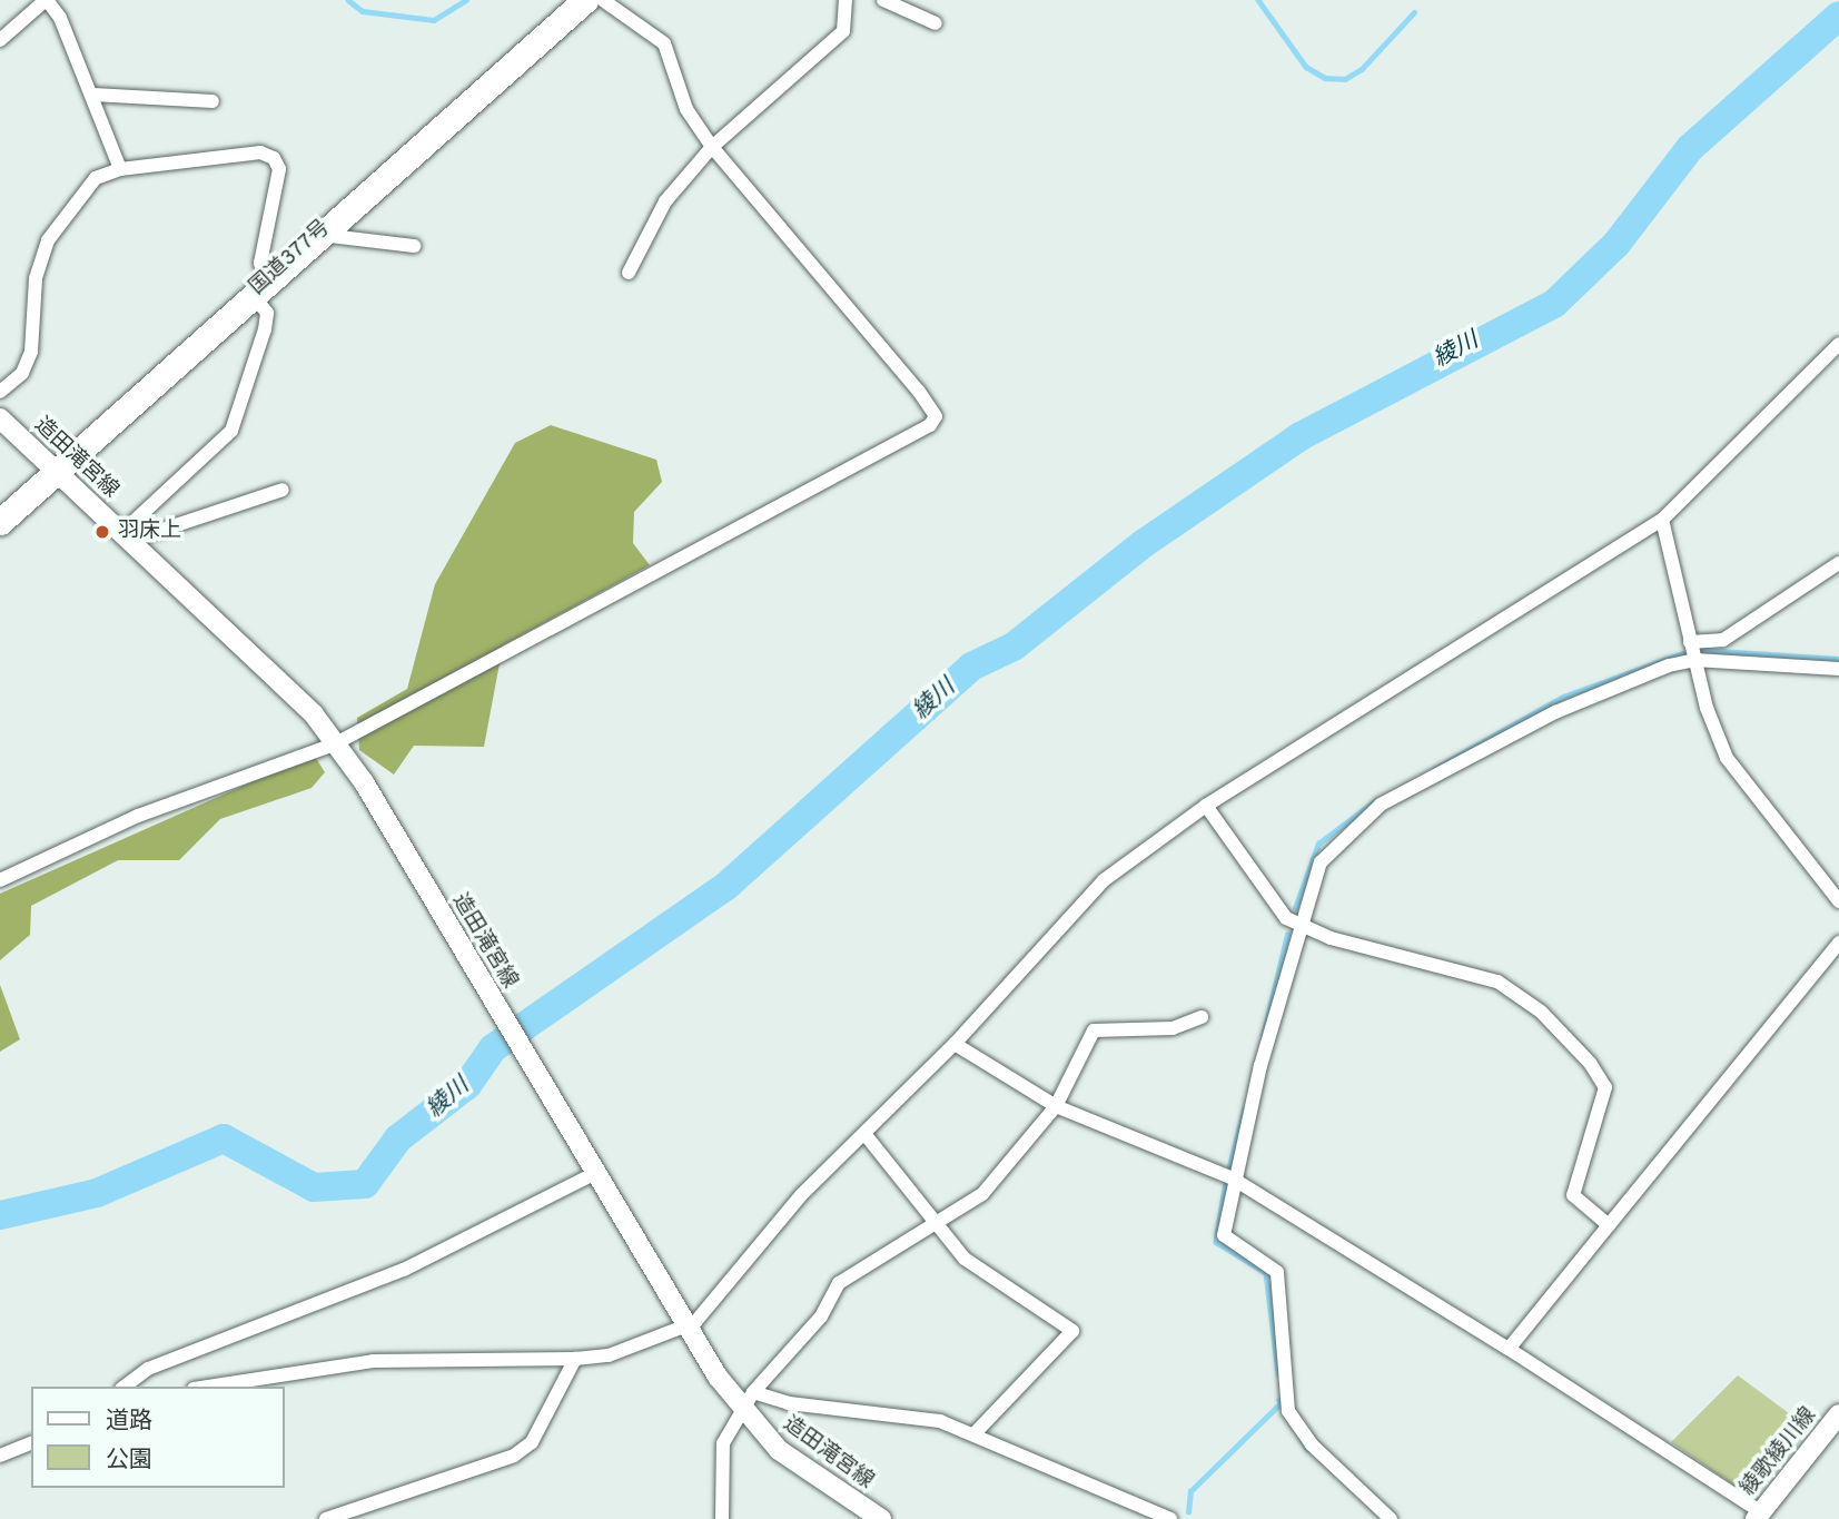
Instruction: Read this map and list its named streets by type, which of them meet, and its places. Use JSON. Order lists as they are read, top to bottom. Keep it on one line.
{"streets":{"highway":["国道377号"],"main road":["造田滝宮線","綾歌綾川線"]},"crossings":[["国道377号","造田滝宮線"]],"water":["綾川"],"places":["羽床上"],"legend":["道路","公園"]}
